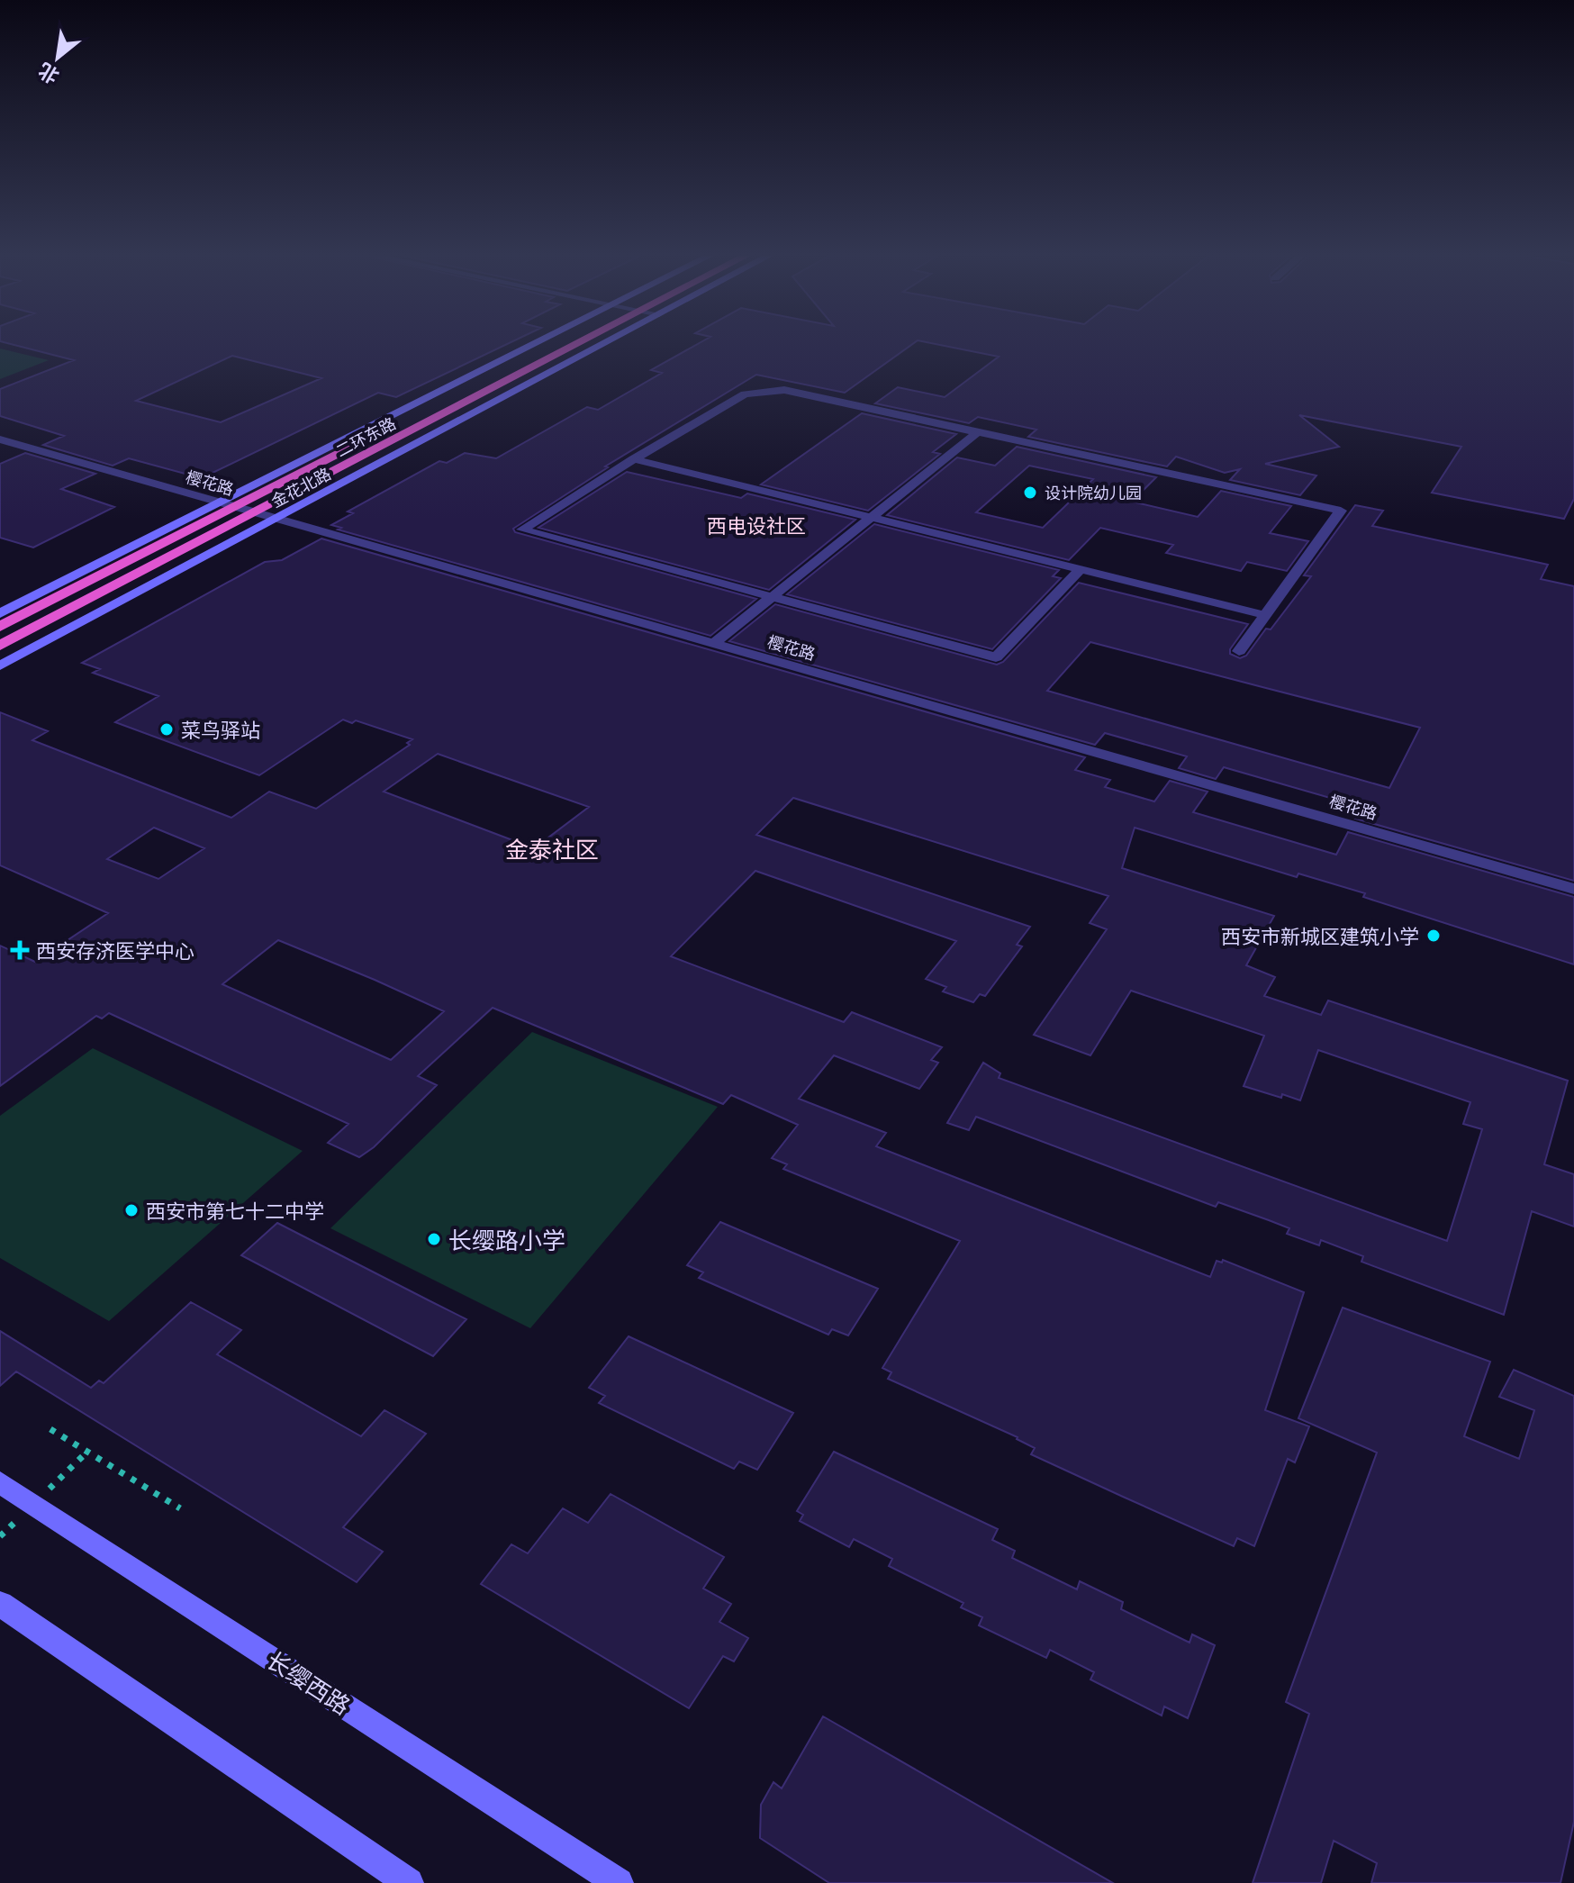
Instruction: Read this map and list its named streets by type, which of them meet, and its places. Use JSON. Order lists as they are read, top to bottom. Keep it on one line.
{"streets":{"highway":["二环东路"],"main road":["金花北路","长缨西路"],"street":["樱花路"]},"crossings":[["樱花路","金花北路"]],"districts":["西电设社区","金泰社区"],"places":{"other":["设计院幼儿园","菜鸟驿站","西安市新城区建筑小学","西安市第七十二中学","长缨路小学"],"health":["西安存济医学中心"]},"north":"bottom left"}
